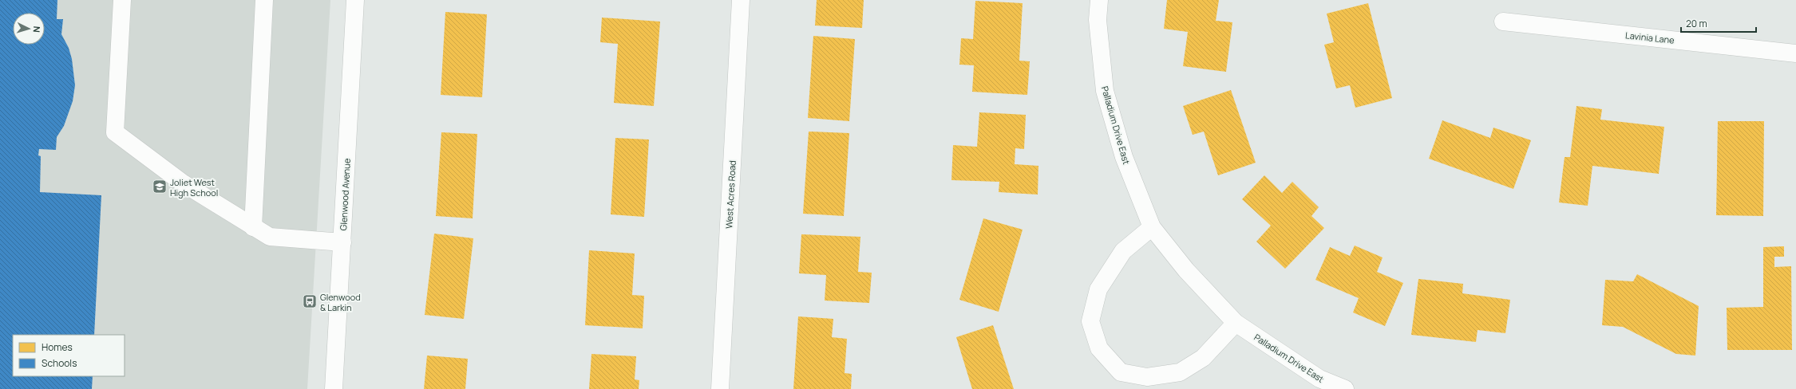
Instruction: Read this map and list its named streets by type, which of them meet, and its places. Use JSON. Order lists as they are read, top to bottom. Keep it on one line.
{"streets":{"street":["Lavinia Lane","Palladium Drive East","Glenwood Avenue","West Acres Road"]},"places":{"school or university":["Joliet West High School"],"bus stop":["Glenwood & Larkin"]},"legend":["Homes","Schools"],"scale_bar":"20 m","north":"right"}
